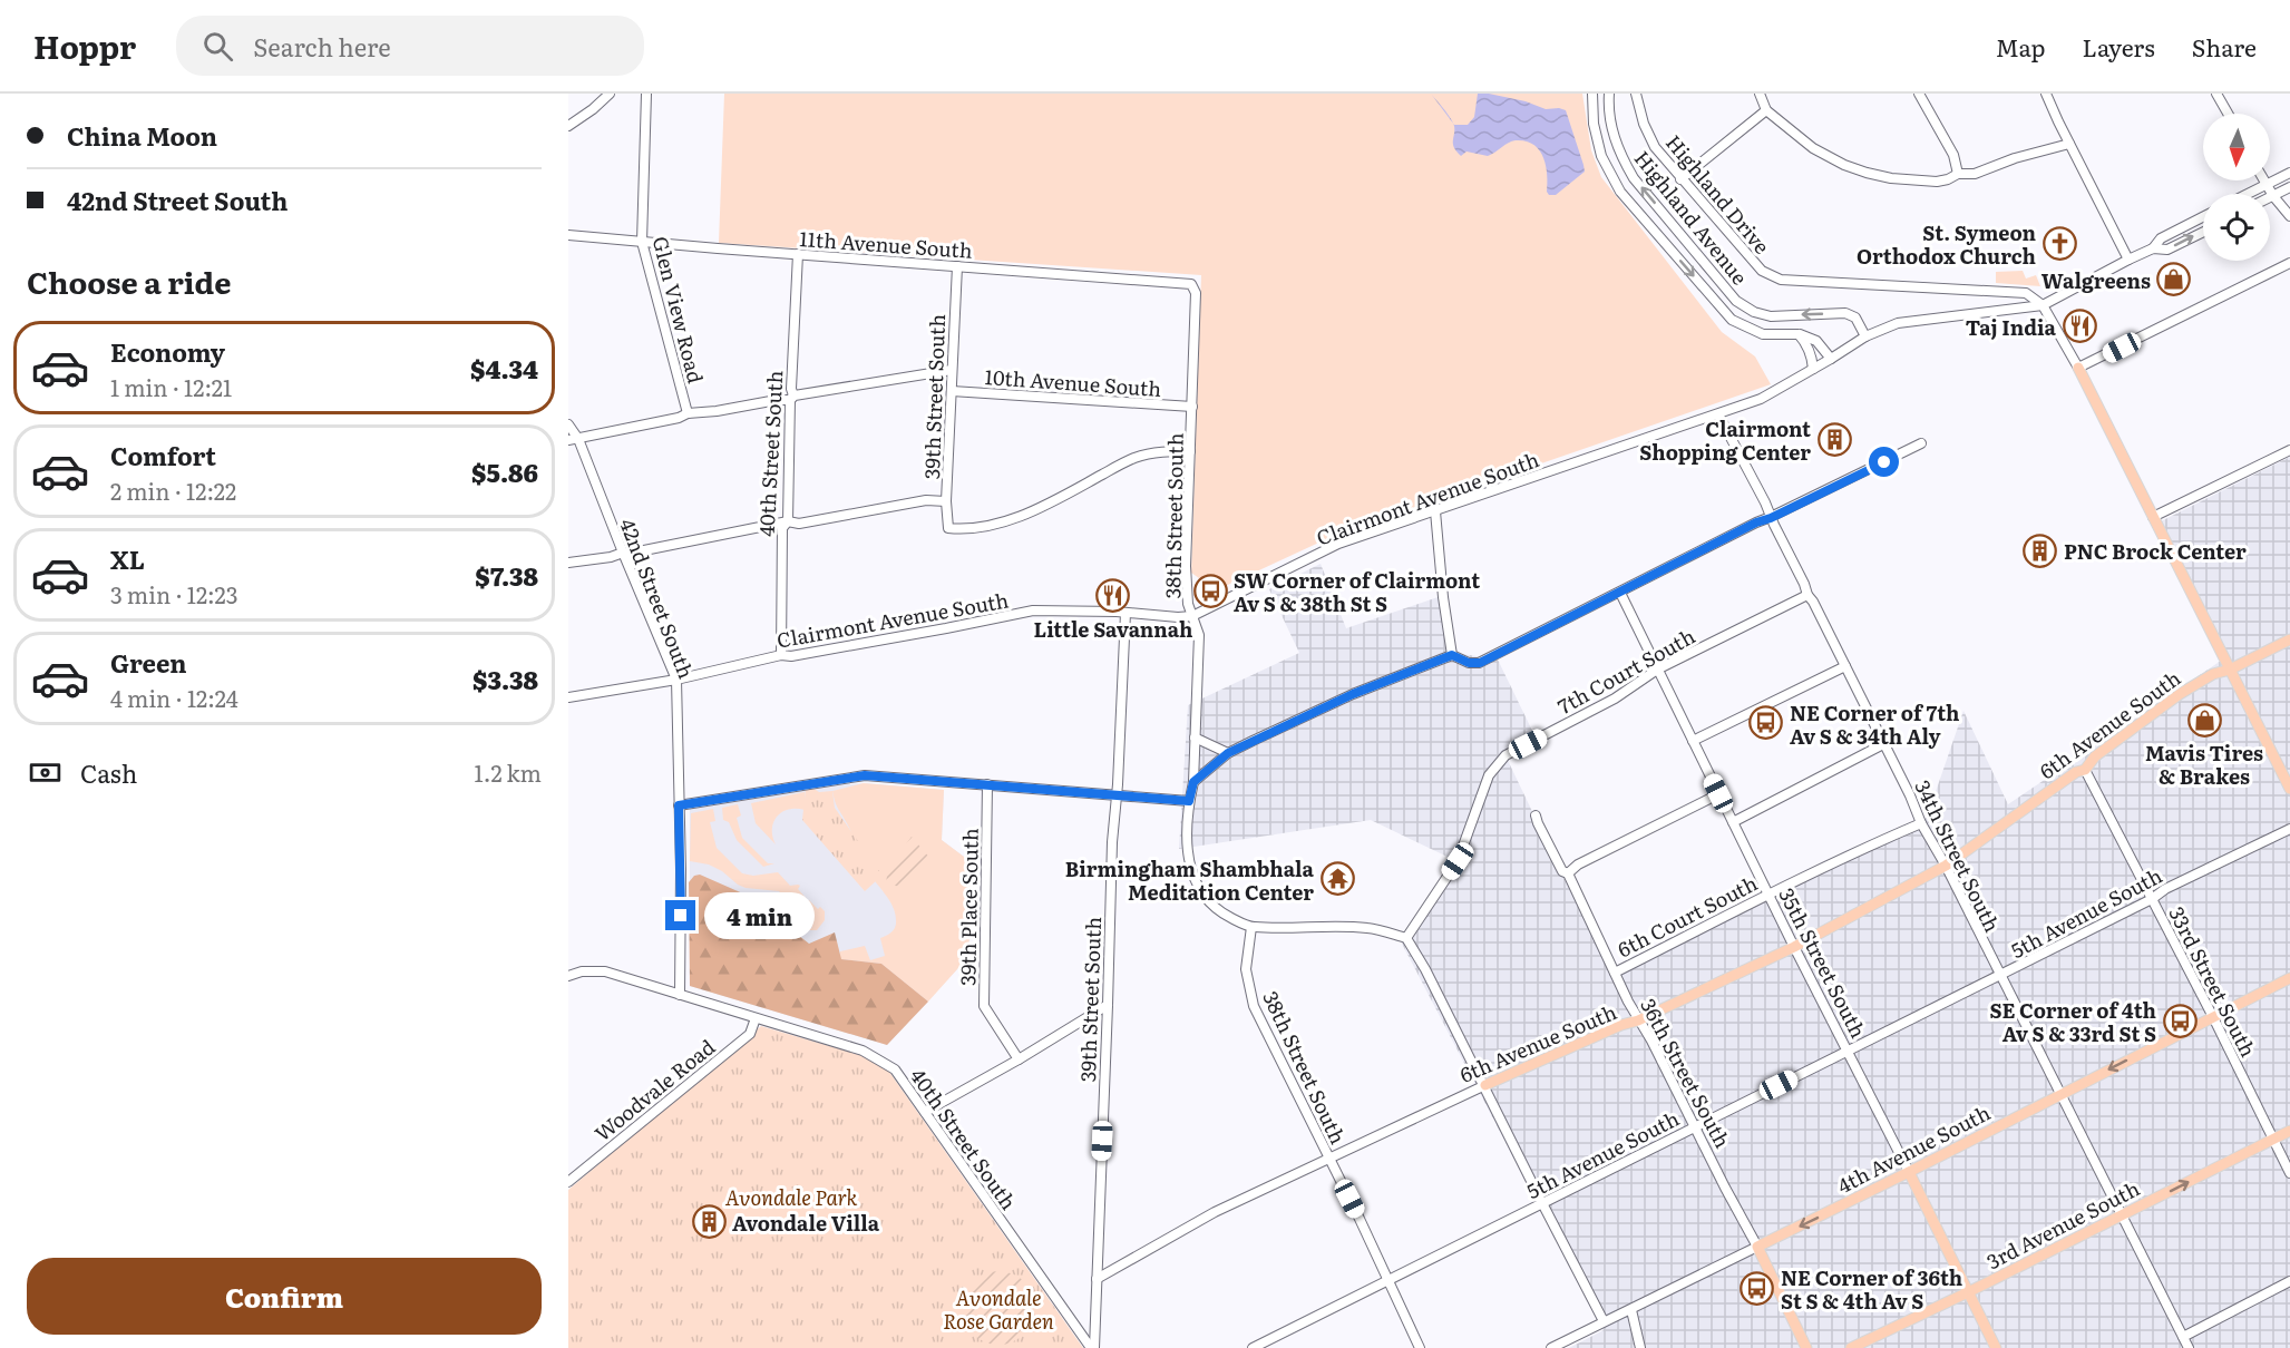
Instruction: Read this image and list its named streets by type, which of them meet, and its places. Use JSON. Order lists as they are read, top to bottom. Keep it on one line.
{"streets":{"main road":["6th Avenue South","35th Street South","36th Street South","4th Avenue South","3rd Avenue South"],"street":["Highland Drive","Highland Avenue","11th Avenue South","Glen View Road","10th Avenue South","39th Street South","40th Street South","Clairmont Avenue South","38th Street South","42nd Street South","7th Court South","34th Street South","39th Place South","5th Avenue South","6th Court South","33rd Street South","Woodvale Road"]},"crossings":[["Highland Drive","Clairmont Avenue South"],["Highland Avenue","Clairmont Avenue South"],["11th Avenue South","Glen View Road"],["11th Avenue South","39th Street South"],["11th Avenue South","40th Street South"],["11th Avenue South","38th Street South"],["10th Avenue South","39th Street South"],["10th Avenue South","38th Street South"],["39th Street South","40th Street South"],["39th Street South","Clairmont Avenue South"],["39th Street South","38th Street South"],["39th Street South","6th Avenue South"],["40th Street South","Clairmont Avenue South"],["40th Street South","42nd Street South"],["40th Street South","Woodvale Road"],["Clairmont Avenue South","38th Street South"],["Clairmont Avenue South","42nd Street South"],["Clairmont Avenue South","34th Street South"],["38th Street South","6th Avenue South"],["38th Street South","5th Avenue South"],["7th Court South","34th Street South"],["7th Court South","35th Street South"],["6th Avenue South","34th Street South"],["6th Avenue South","35th Street South"],["6th Avenue South","33rd Street South"],["6th Avenue South","36th Street South"],["34th Street South","5th Avenue South"],["34th Street South","6th Court South"],["34th Street South","4th Avenue South"],["34th Street South","3rd Avenue South"],["5th Avenue South","35th Street South"],["5th Avenue South","33rd Street South"],["5th Avenue South","36th Street South"],["6th Court South","35th Street South"],["6th Court South","36th Street South"],["35th Street South","4th Avenue South"],["35th Street South","3rd Avenue South"],["33rd Street South","4th Avenue South"],["33rd Street South","3rd Avenue South"],["36th Street South","4th Avenue South"]],"one_way":["4th Avenue South"],"parks":["Avondale Park","Avondale Rose Garden"],"places":{"church":["St. Symeon Orthodox Church"],"shop":["Walgreens","Mavis Tires & Brakes"],"restaurant":["Taj India","Little Savannah"],"building":["Clairmont Shopping Center","PNC Brock Center","Avondale Villa"],"bus stop":["SW Corner of Clairmont Av S & 38th St S","NE Corner of 7th Av S & 34th Aly","SE Corner of 4th Av S & 33rd St S","NE Corner of 36th St S & 4th Av S"],"temple":["Birmingham Shambhala Meditation Center"]},"north":"bottom","page":{"header":"Hoppr","search":"Search here","nav":["Map","Layers","Share"],"banner":["China Moon","42nd Street South"],"heading":"Choose a ride","list":[{"name":"Economy","note":"1 min · 12:21","value":"$4.34"},{"name":"Comfort","note":"2 min · 12:22","value":"$5.86"},{"name":"XL","note":"3 min · 12:23","value":"$7.38"},{"name":"Green","note":"4 min · 12:24","value":"$3.38"}],"pay":["Cash","1.2 km"],"bubble":"4 min","buttons":"Confirm"}}
